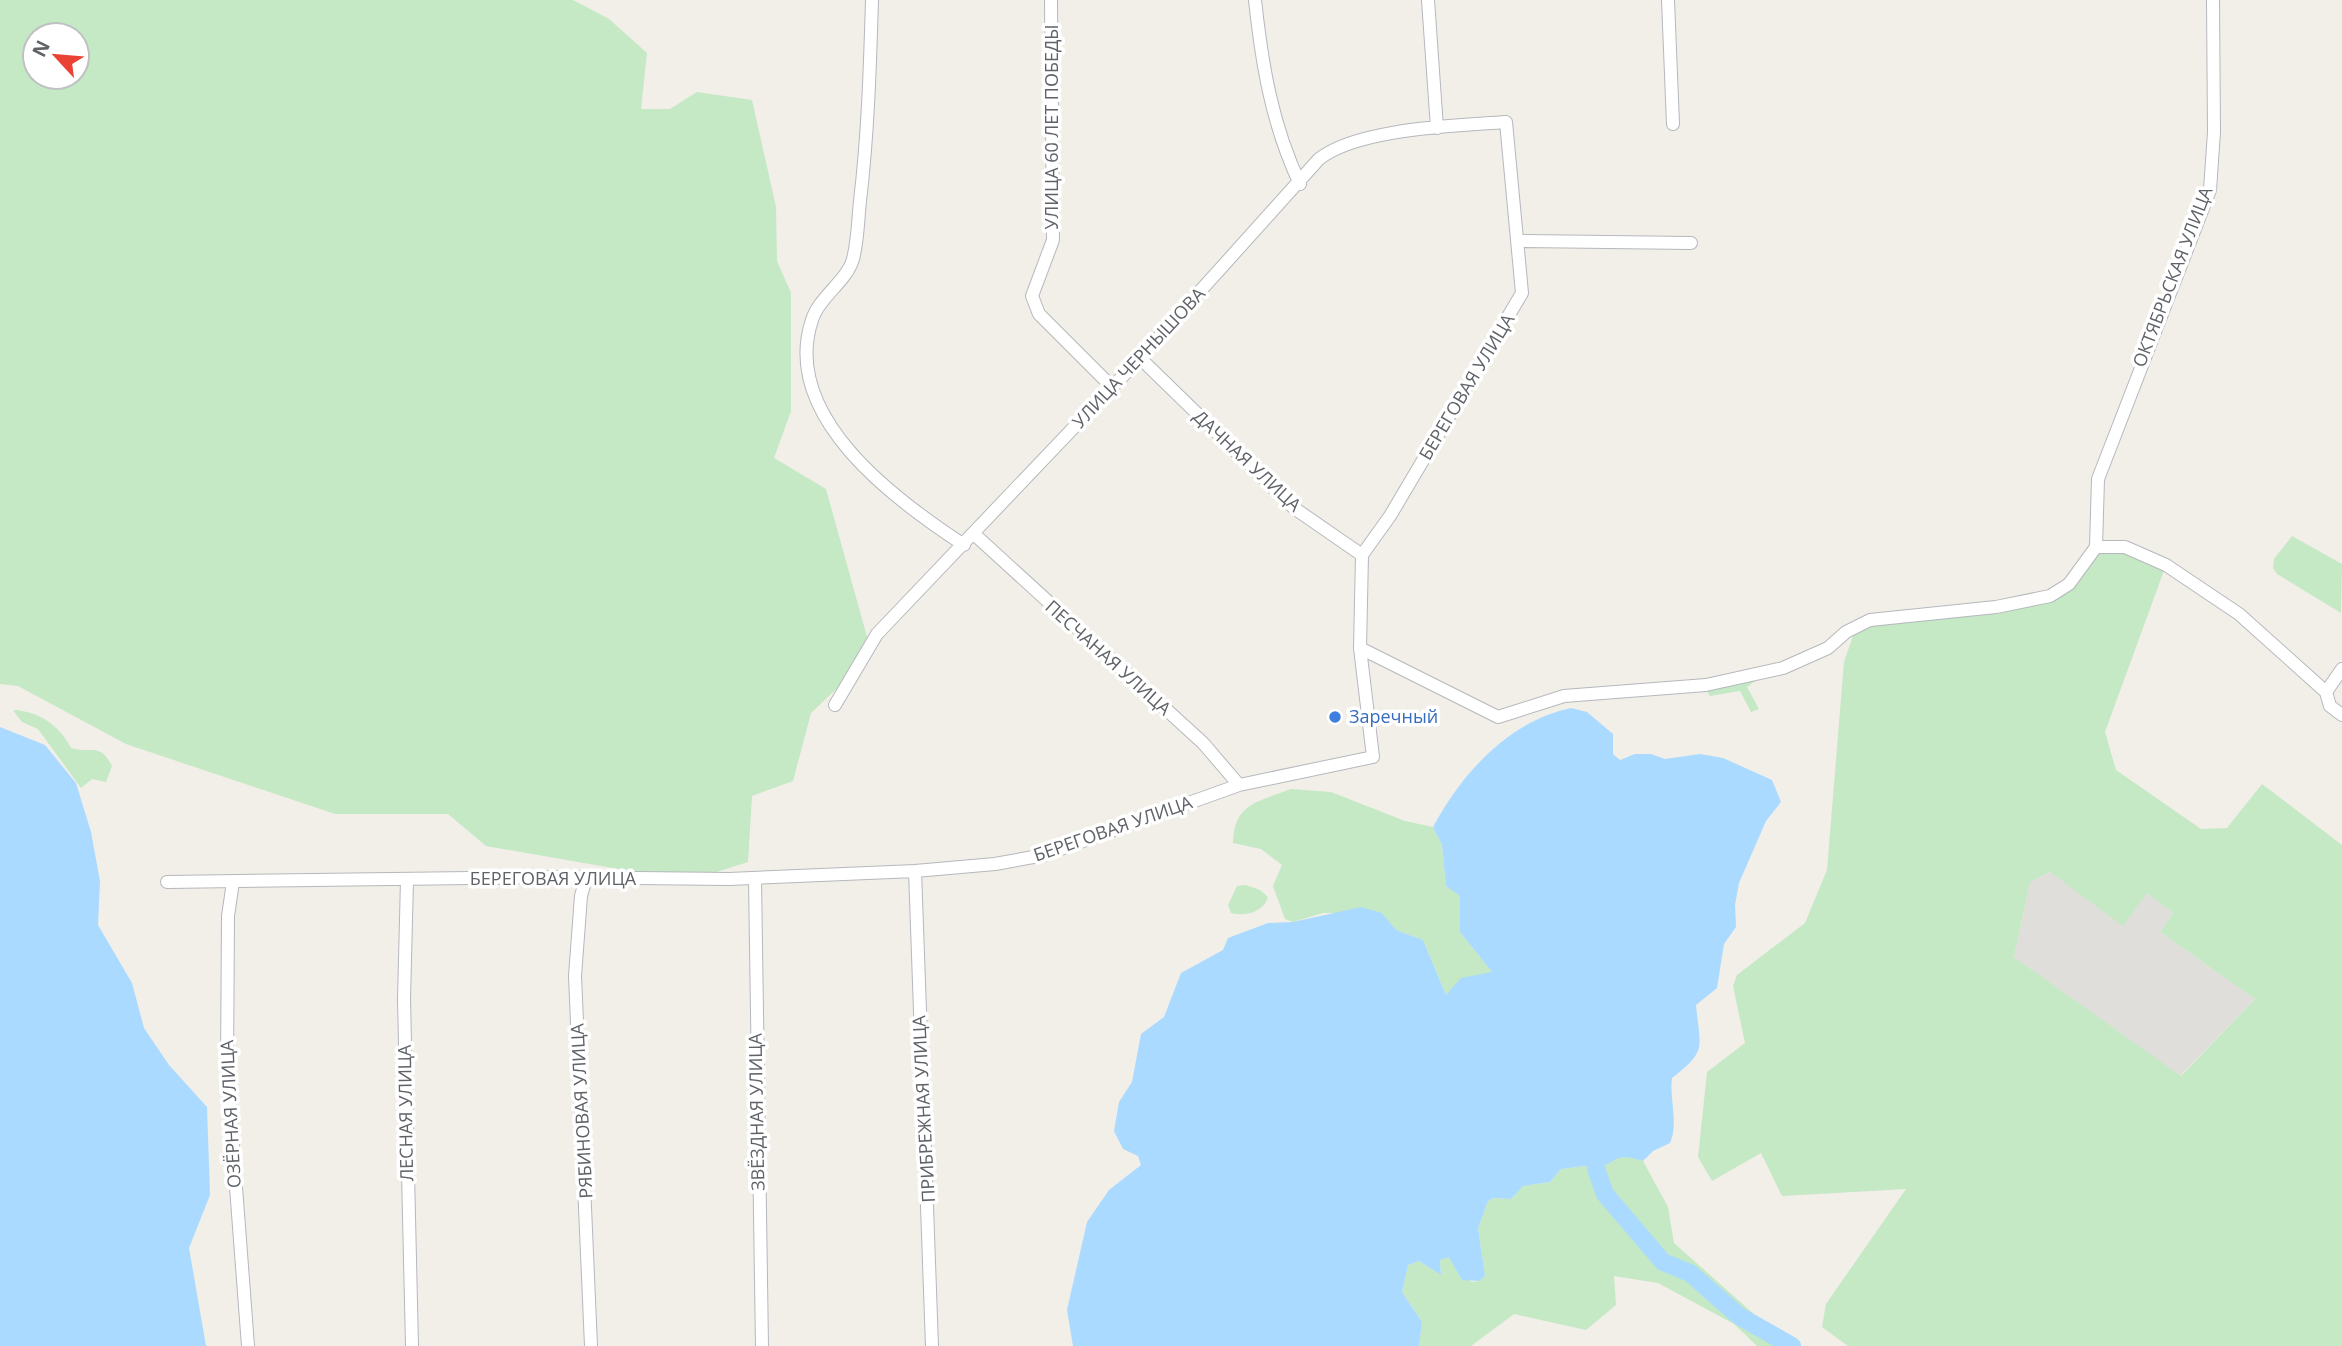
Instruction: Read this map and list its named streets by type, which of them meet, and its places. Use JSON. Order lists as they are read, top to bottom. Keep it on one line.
{"streets":{"street":["УЛИЦА 60 ЛЕТ ПОБЕДЫ","ОКТЯБРЬСКАЯ УЛИЦА","УЛИЦА ЧЕРНЫШОВА","БЕРЕГОВАЯ УЛИЦА","ДАЧНАЯ УЛИЦА","ПЕСЧАНАЯ УЛИЦА","ПРИБРЕЖНАЯ УЛИЦА","РЯБИНОВАЯ УЛИЦА","ЗВЁЗДНАЯ УЛИЦА","ЛЕСНАЯ УЛИЦА","ОЗЁРНАЯ УЛИЦА"]},"crossings":[["УЛИЦА 60 ЛЕТ ПОБЕДЫ","УЛИЦА ЧЕРНЫШОВА"],["УЛИЦА ЧЕРНЫШОВА","БЕРЕГОВАЯ УЛИЦА"],["УЛИЦА ЧЕРНЫШОВА","ДАЧНАЯ УЛИЦА"],["УЛИЦА ЧЕРНЫШОВА","ПЕСЧАНАЯ УЛИЦА"],["БЕРЕГОВАЯ УЛИЦА","ДАЧНАЯ УЛИЦА"],["БЕРЕГОВАЯ УЛИЦА","ПЕСЧАНАЯ УЛИЦА"],["БЕРЕГОВАЯ УЛИЦА","ПРИБРЕЖНАЯ УЛИЦА"],["БЕРЕГОВАЯ УЛИЦА","РЯБИНОВАЯ УЛИЦА"],["БЕРЕГОВАЯ УЛИЦА","ЗВЁЗДНАЯ УЛИЦА"],["БЕРЕГОВАЯ УЛИЦА","ЛЕСНАЯ УЛИЦА"],["БЕРЕГОВАЯ УЛИЦА","ОЗЁРНАЯ УЛИЦА"]],"places":["Заречный"],"north":"top left"}
